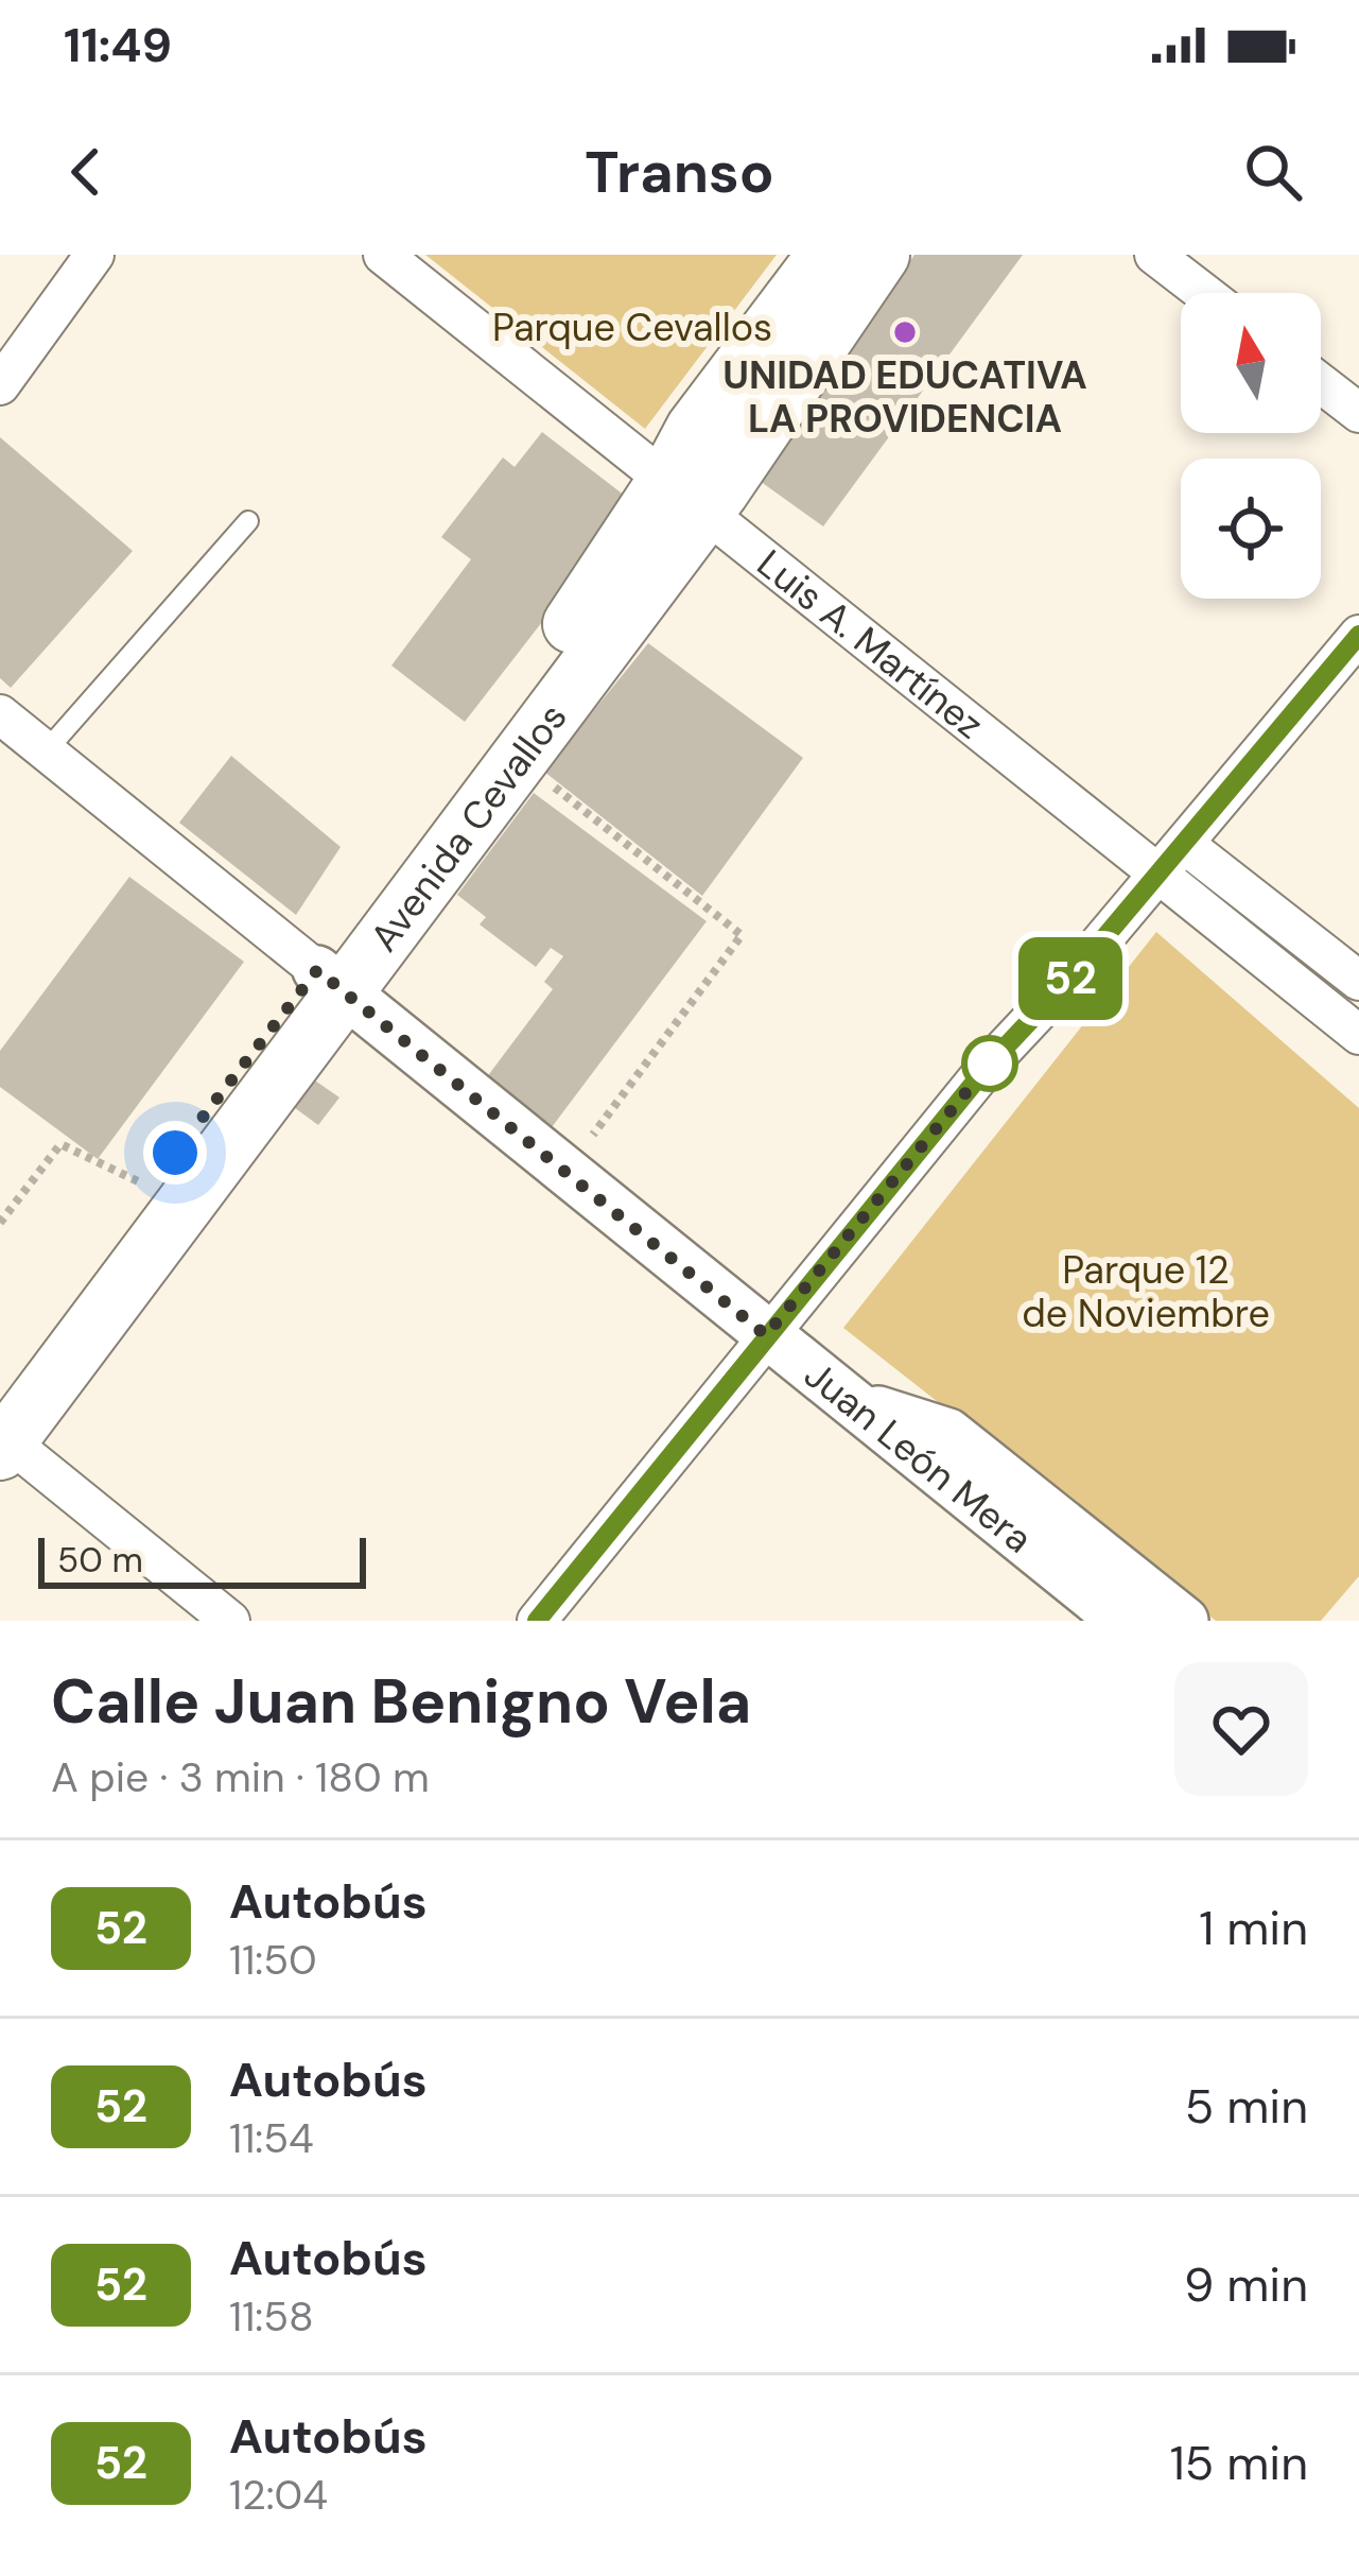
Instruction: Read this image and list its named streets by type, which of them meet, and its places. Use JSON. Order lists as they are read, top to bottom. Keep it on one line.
{"streets":{"main road":["Avenida Cevallos"],"street":["Luis A. Martínez","Juan León Mera"]},"crossings":[["Luis A. Martínez","Avenida Cevallos"],["Avenida Cevallos","Juan León Mera"]],"parks":["Parque Cevallos","Parque 12 de Noviembre"],"places":["UNIDAD EDUCATIVA LA PROVIDENCIA"],"lines":["bus line 52"],"scale_bar":"50 m","north":"top","page":{"status":"11:49","header":"Transo","on_map":"52","scale":"50 m","heading":["Calle Juan Benigno Vela","A pie · 3 min · 180 m"],"list":[{"mark":"52","name":"Autobús","note":"11:50","value":"1 min"},{"mark":"52","name":"Autobús","note":"11:54","value":"5 min"},{"mark":"52","name":"Autobús","note":"11:58","value":"9 min"},{"mark":"52","name":"Autobús","note":"12:04","value":"15 min"}]}}
